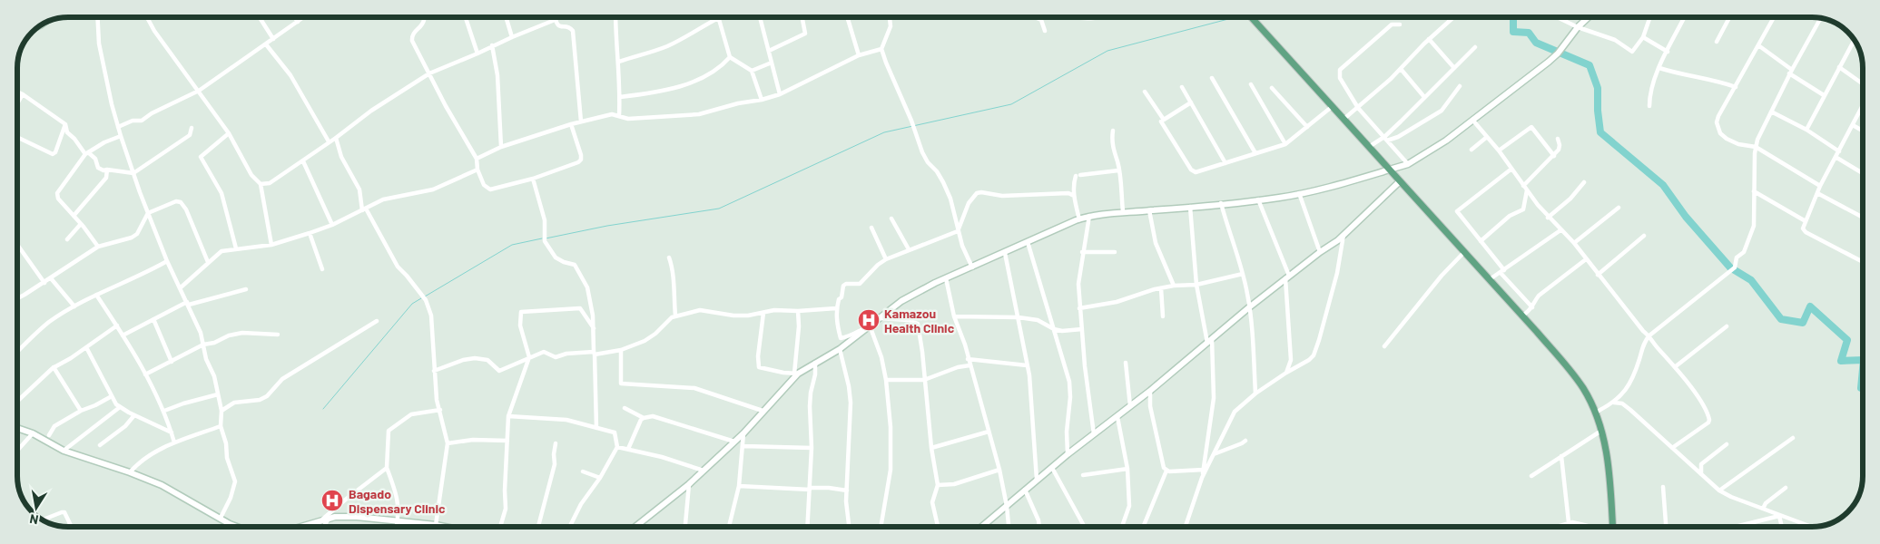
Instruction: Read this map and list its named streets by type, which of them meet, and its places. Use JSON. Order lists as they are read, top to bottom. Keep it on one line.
{"places":{"hospital":["Kamazou Health Clinic","Bagado Dispensary Clinic"]},"north":"bottom"}
